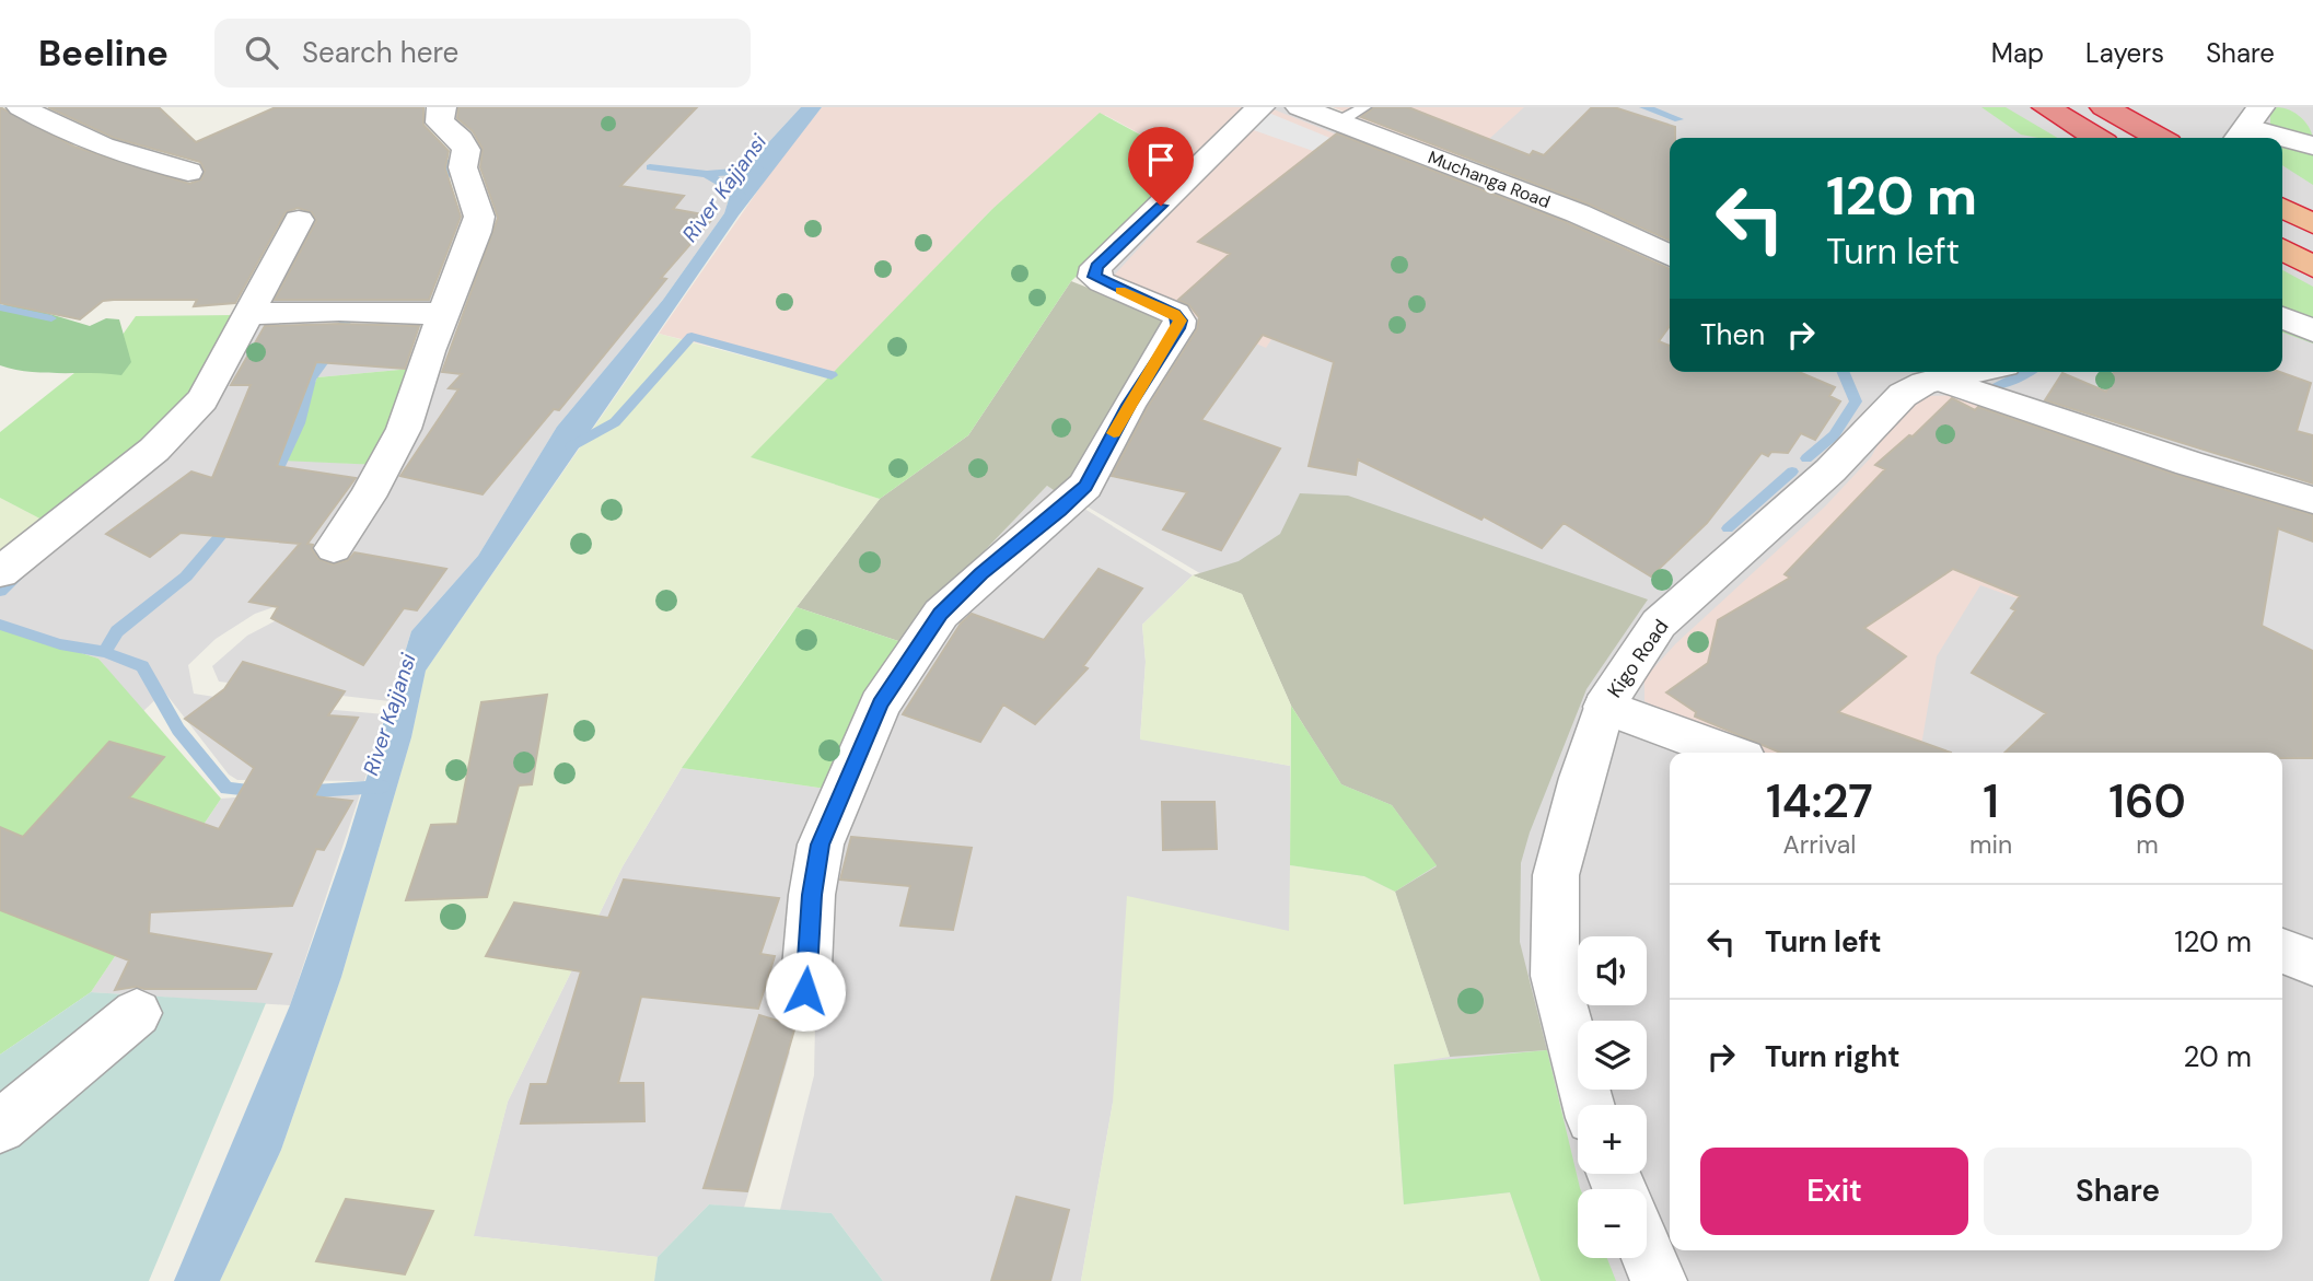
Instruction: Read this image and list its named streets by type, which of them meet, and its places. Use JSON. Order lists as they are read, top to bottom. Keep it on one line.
{"streets":{"street":["Muchanga Road","Kigo Road"]},"water":["River Kajjansi"],"page":{"header":"Beeline","search":"Search here","nav":["Map","Layers","Share"],"turn":["120 m","Turn left"],"then":"Then","eta":["14:27","Arrival","1","min","160","m"],"list":[{"name":"Turn left","value":"120 m"},{"name":"Turn right","value":"20 m"}],"map_buttons":["+","−"],"buttons":["Exit","Share"]}}
